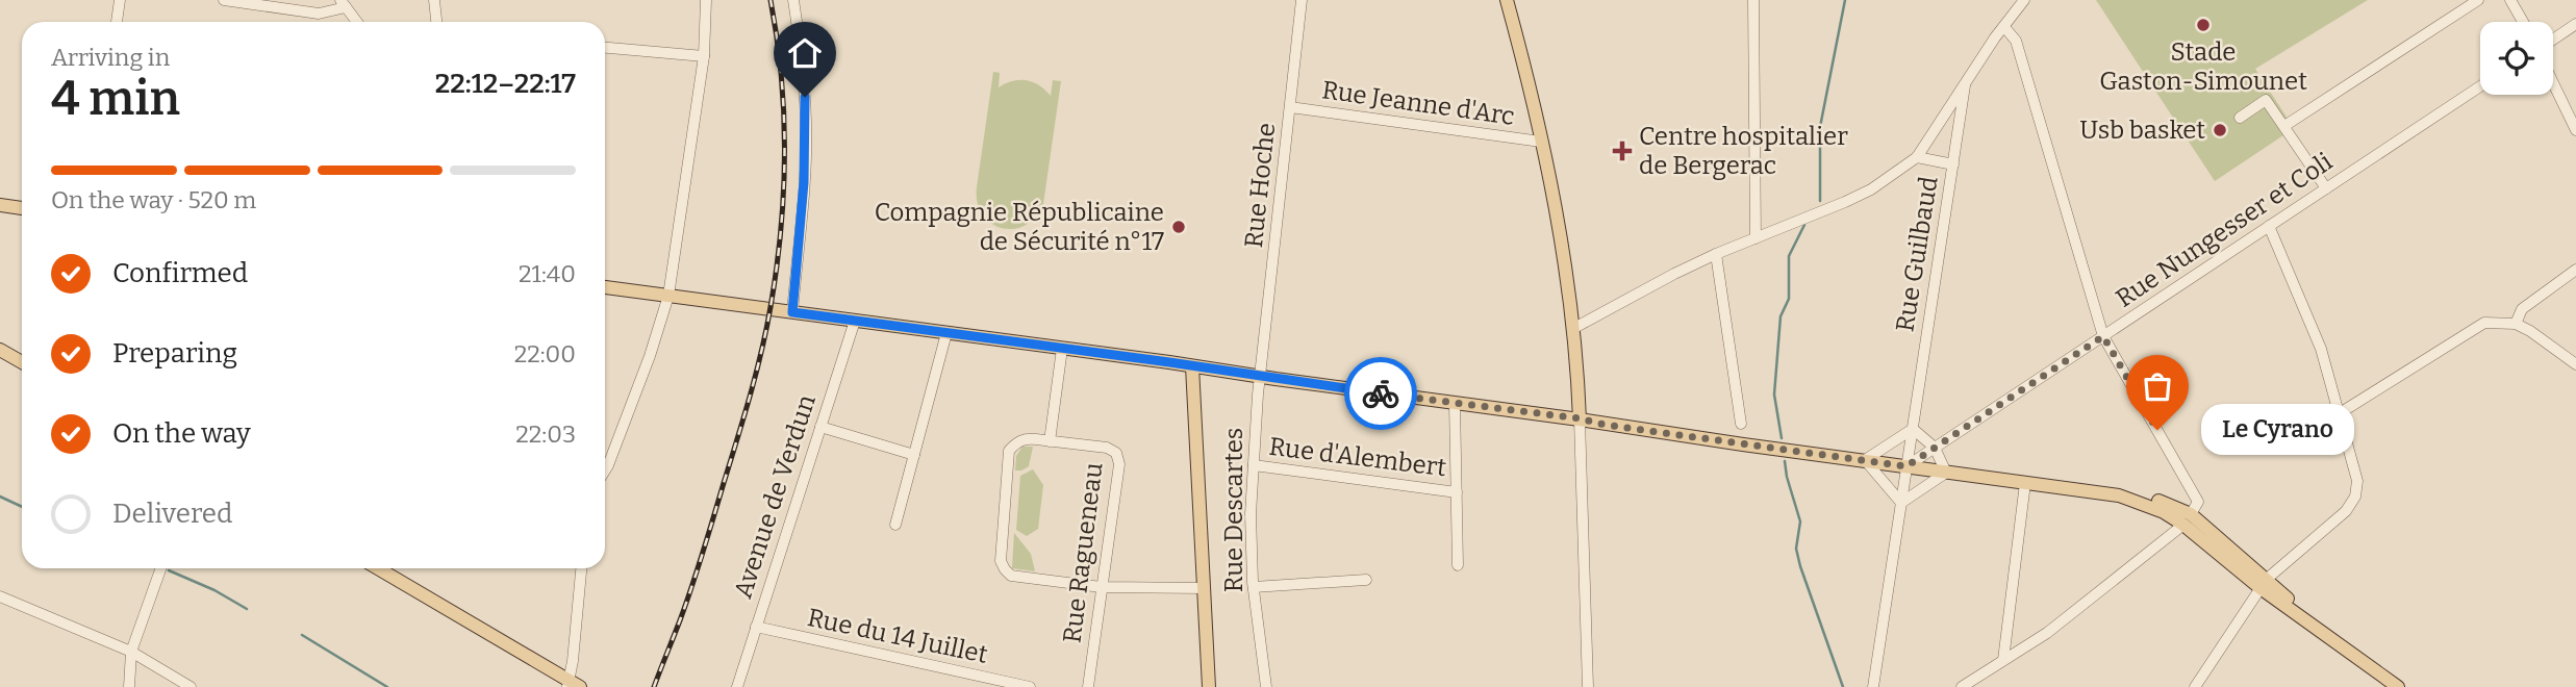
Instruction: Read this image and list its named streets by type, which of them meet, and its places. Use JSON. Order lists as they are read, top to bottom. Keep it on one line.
{"streets":{"street":["Rue Jeanne d'Arc","Rue Hoche","Rue Nungesser et Coli","Rue Guilbaud","Rue d'Alembert","Avenue de Verdun","Rue Descartes","Rue Ragueneau","Rue du 14 Juillet"]},"crossings":[["Rue Jeanne d'Arc","Rue Hoche"],["Rue Hoche","Rue Descartes"],["Rue Nungesser et Coli","Rue Guilbaud"],["Rue d'Alembert","Rue Descartes"],["Avenue de Verdun","Rue du 14 Juillet"]],"places":{"other":["Stade Gaston-Simounet","Usb basket","Compagnie Républicaine de Sécurité n°17","Le Cyrano"],"health":["Centre hospitalier de Bergerac"]},"page":{"heading":["4 min","Arriving in","22:12–22:17"],"bar":"On the way · 520 m","list":[["Confirmed","21:40"],["Preparing","22:00"],["On the way","22:03"],"Delivered"],"bubble":"Le Cyrano"}}
